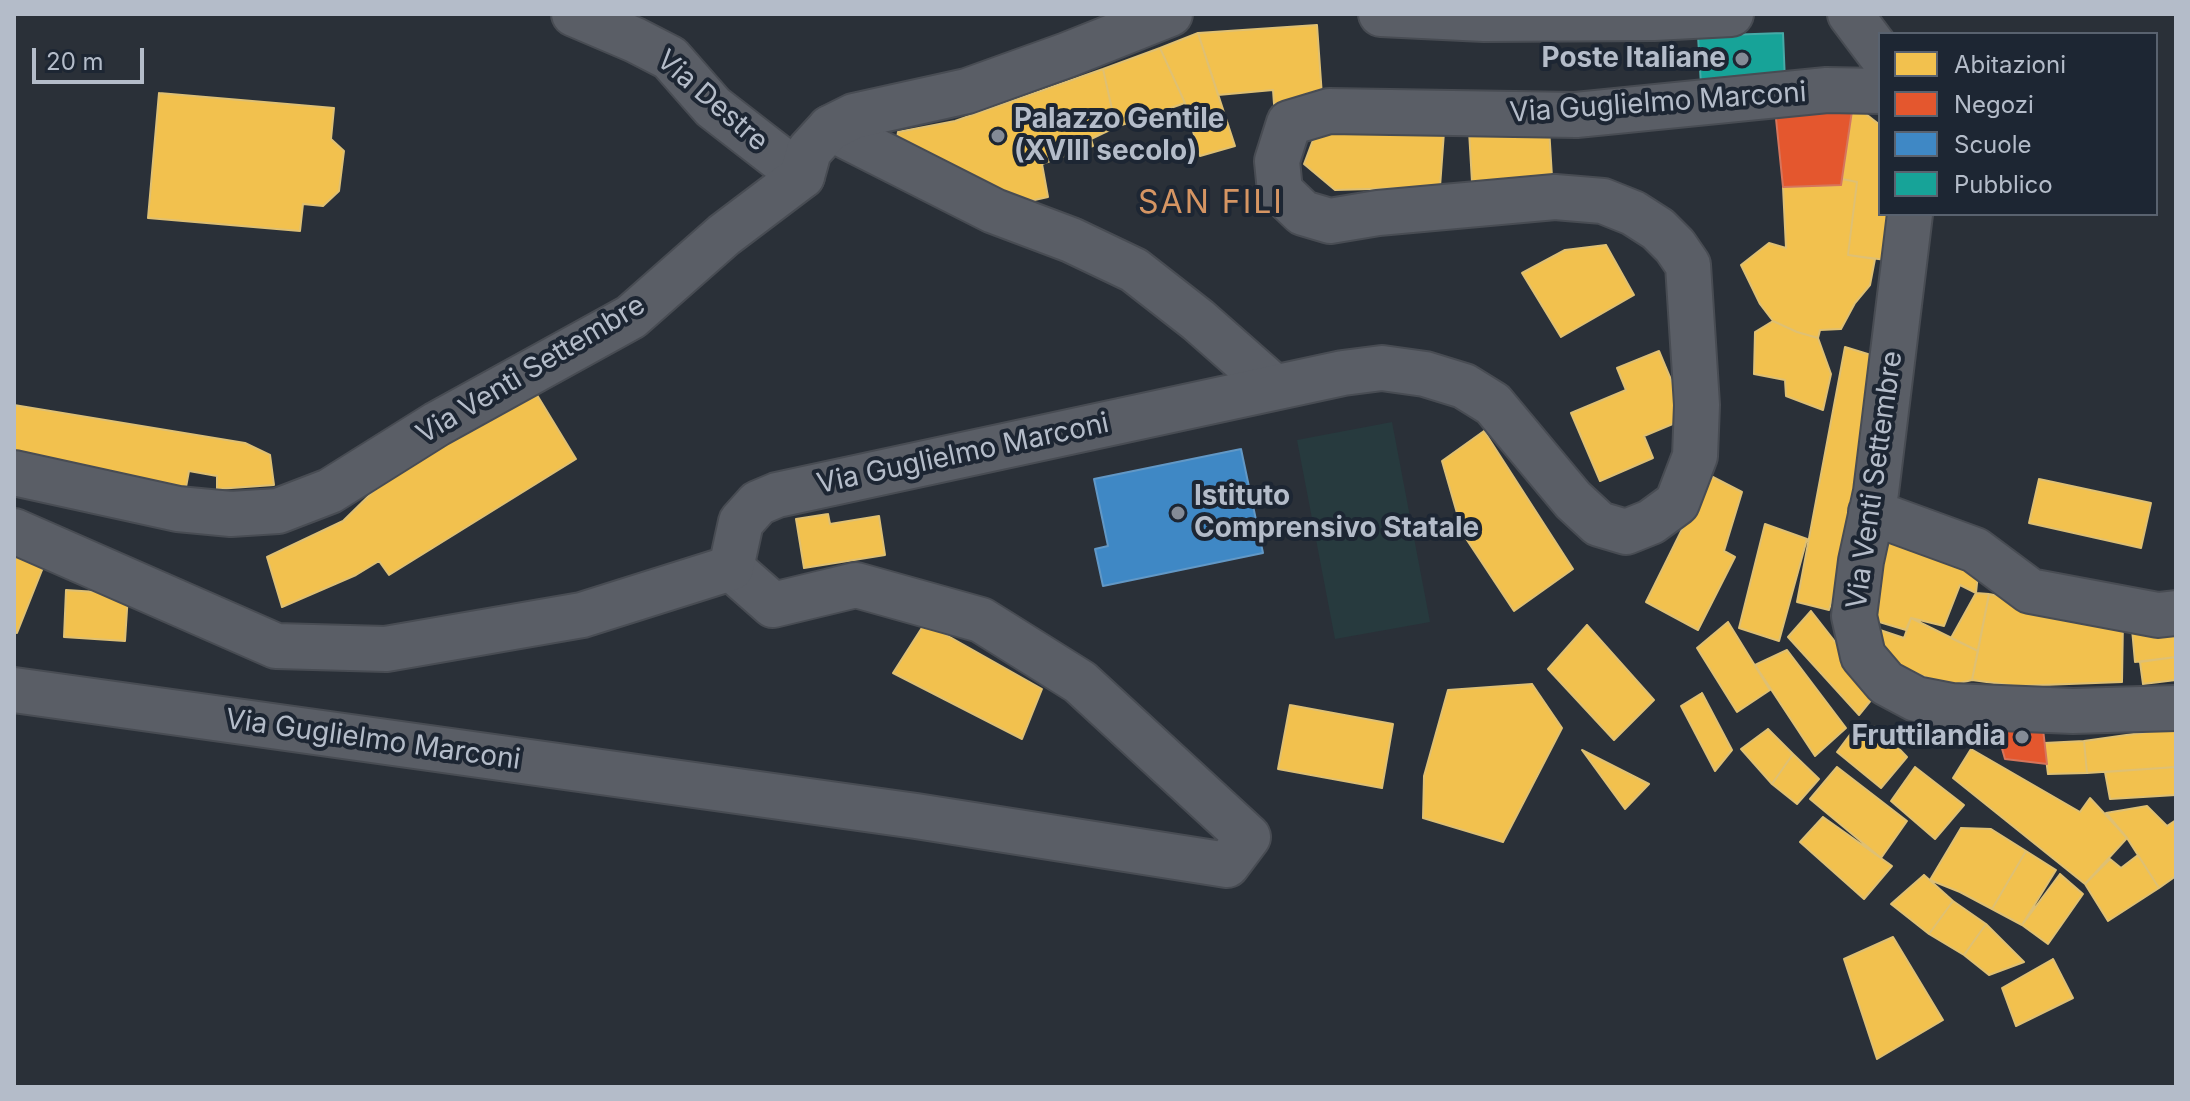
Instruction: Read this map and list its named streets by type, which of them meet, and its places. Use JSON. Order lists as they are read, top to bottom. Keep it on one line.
{"streets":{"street":["Via Destre","Via Guglielmo Marconi","Via Venti Settembre"]},"crossings":[["Via Destre","Via Venti Settembre"]],"districts":["SAN FILI"],"places":["Poste Italiane","Palazzo Gentile (XVIII secolo)","Istituto Comprensivo Statale","Fruttilandia"],"legend":["Abitazioni","Negozi","Scuole","Pubblico"],"scale_bar":"20 m"}
